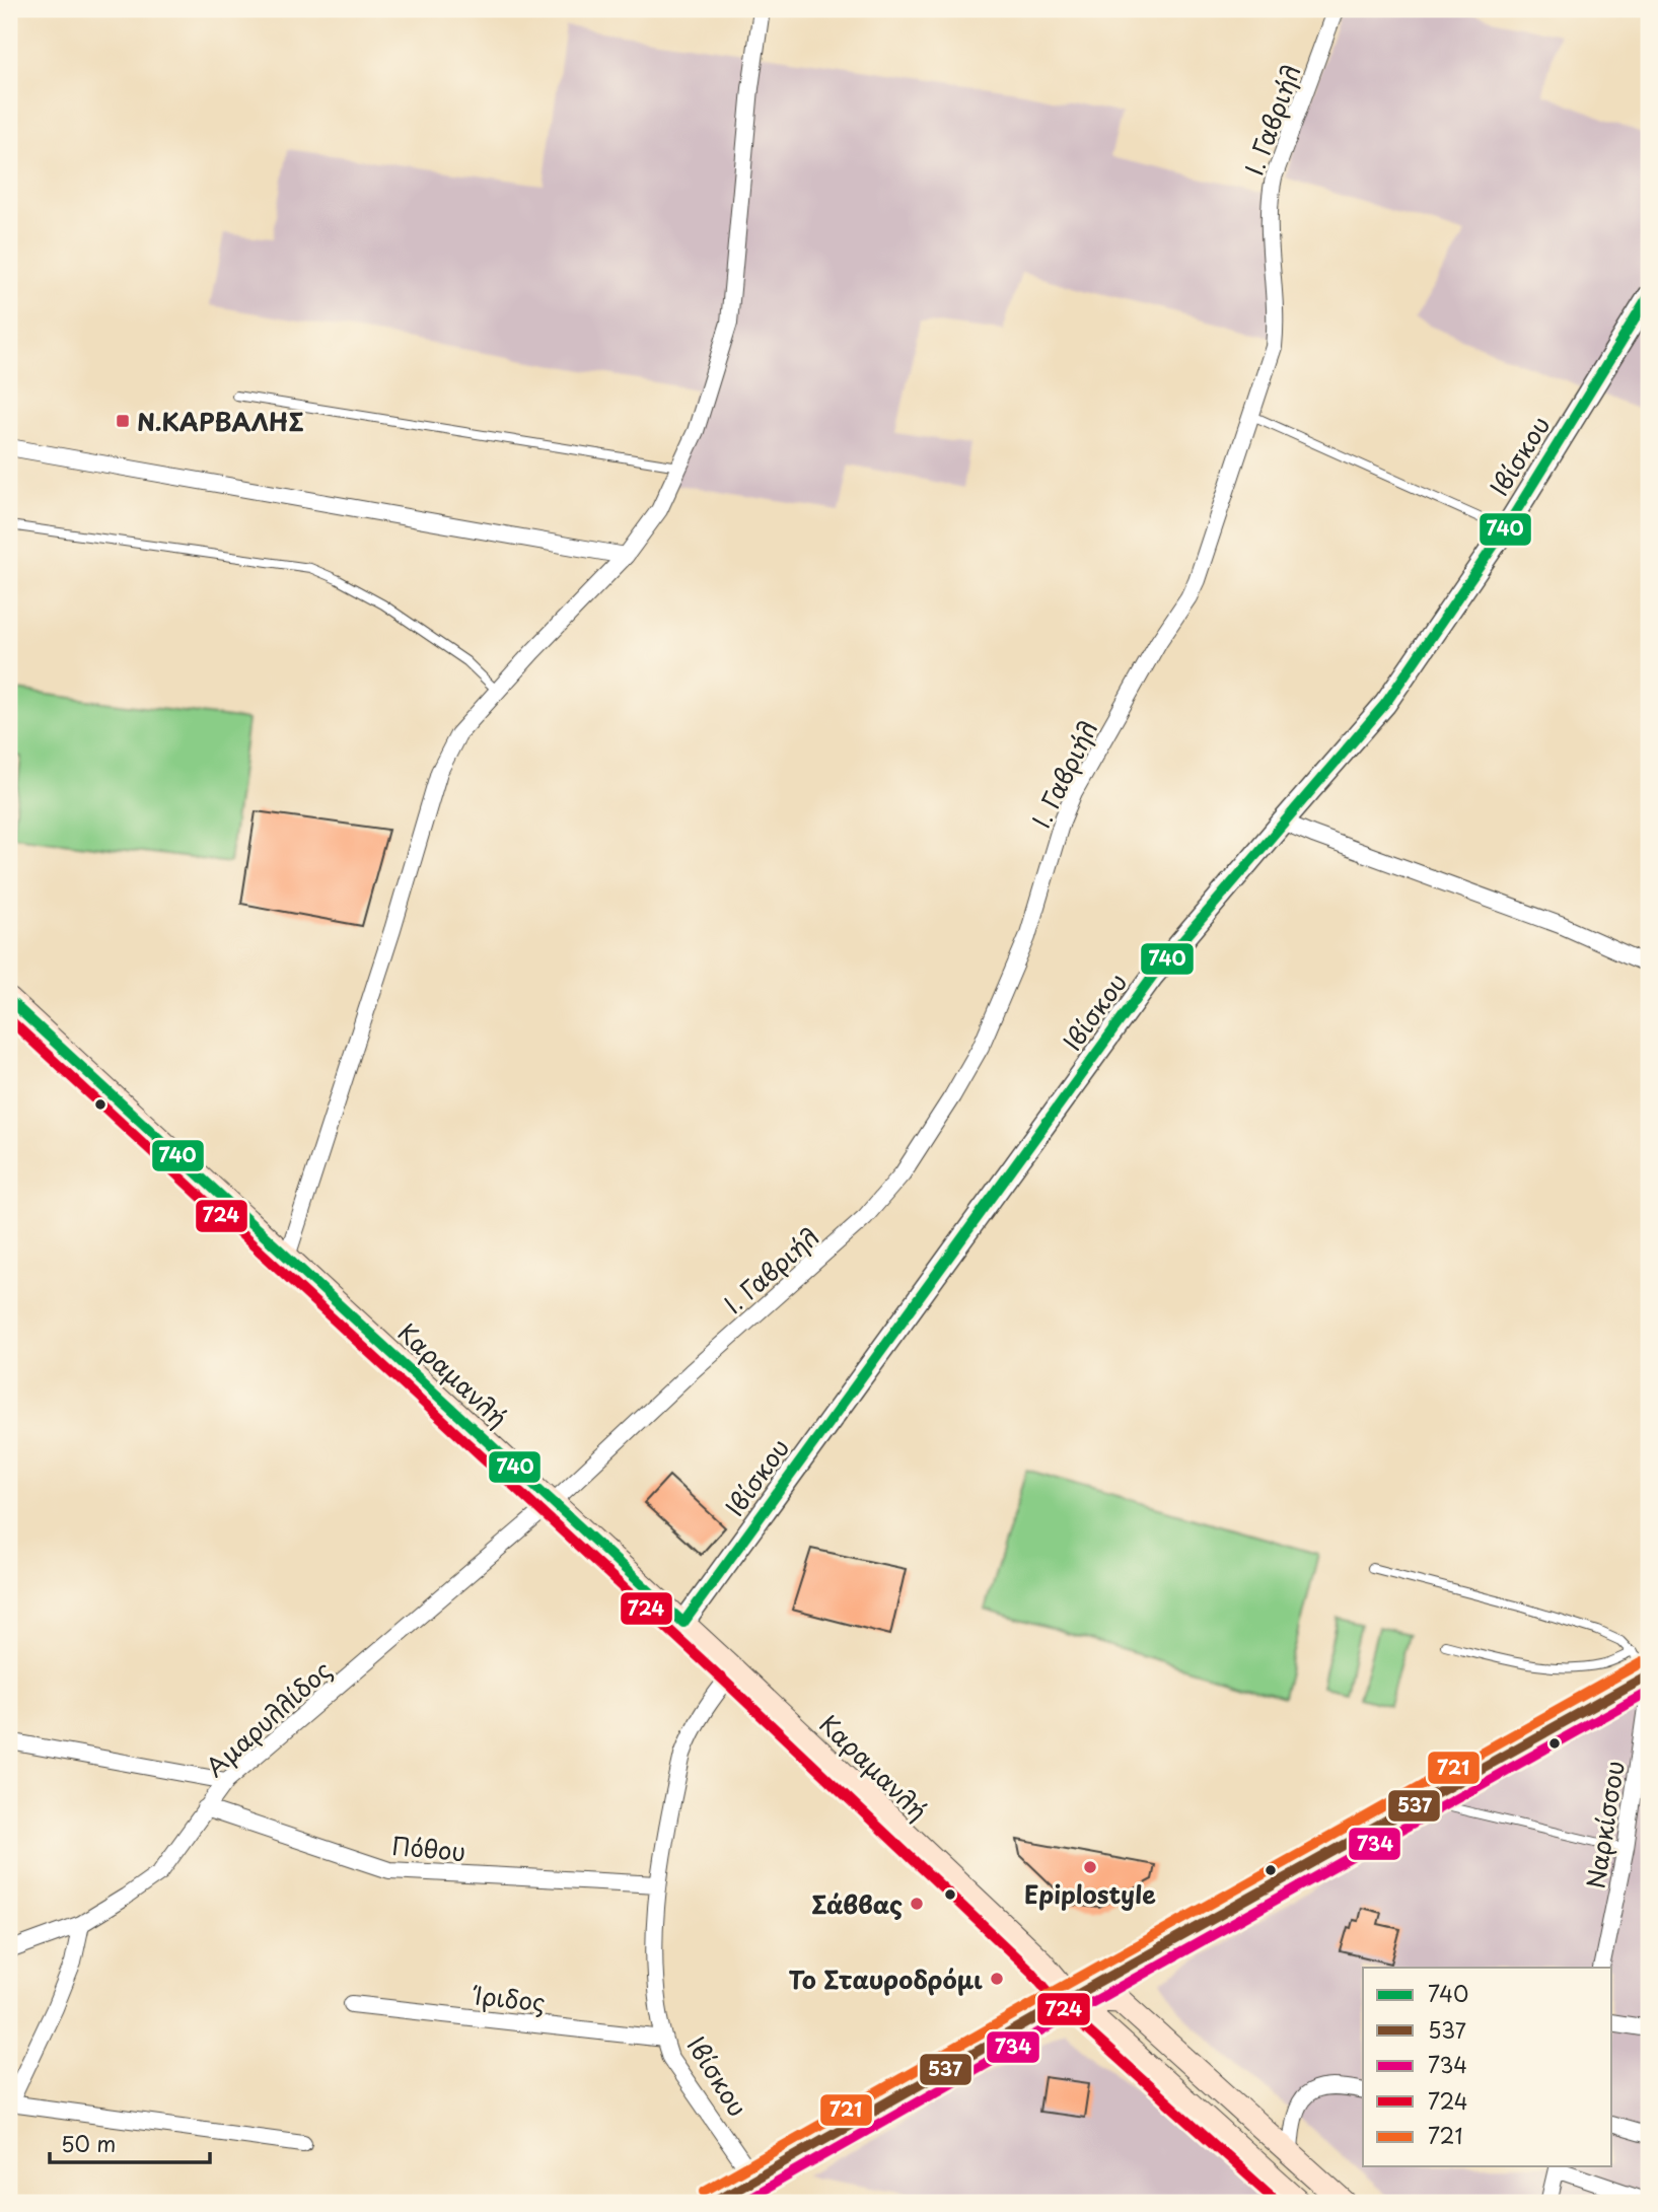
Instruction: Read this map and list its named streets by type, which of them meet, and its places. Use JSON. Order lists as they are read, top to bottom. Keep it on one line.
{"streets":{"main road":["Καραμανλή"],"street":["Ι. Γαβριήλ","Ιβίσκου","Αμαρυλλίδος","Ναρκίσσου","Πόθου","Ίριδος"]},"crossings":[["Ι. Γαβριήλ","Καραμανλή"],["Ι. Γαβριήλ","Αμαρυλλίδος"],["Ιβίσκου","Καραμανλή"],["Ιβίσκου","Πόθου"],["Ιβίσκου","Ίριδος"],["Καραμανλή","Αμαρυλλίδος"],["Αμαρυλλίδος","Πόθου"]],"places":{"transit":["Ν.ΚΑΡΒΑΛΗΣ"],"other":["Epiplostyle","Σάββας","Το Σταυροδρόμι"]},"lines":["transit line 740","transit line 724","transit line 721","transit line 537","transit line 734"],"legend":["740","537","734","724","721"],"scale_bar":"50 m"}
